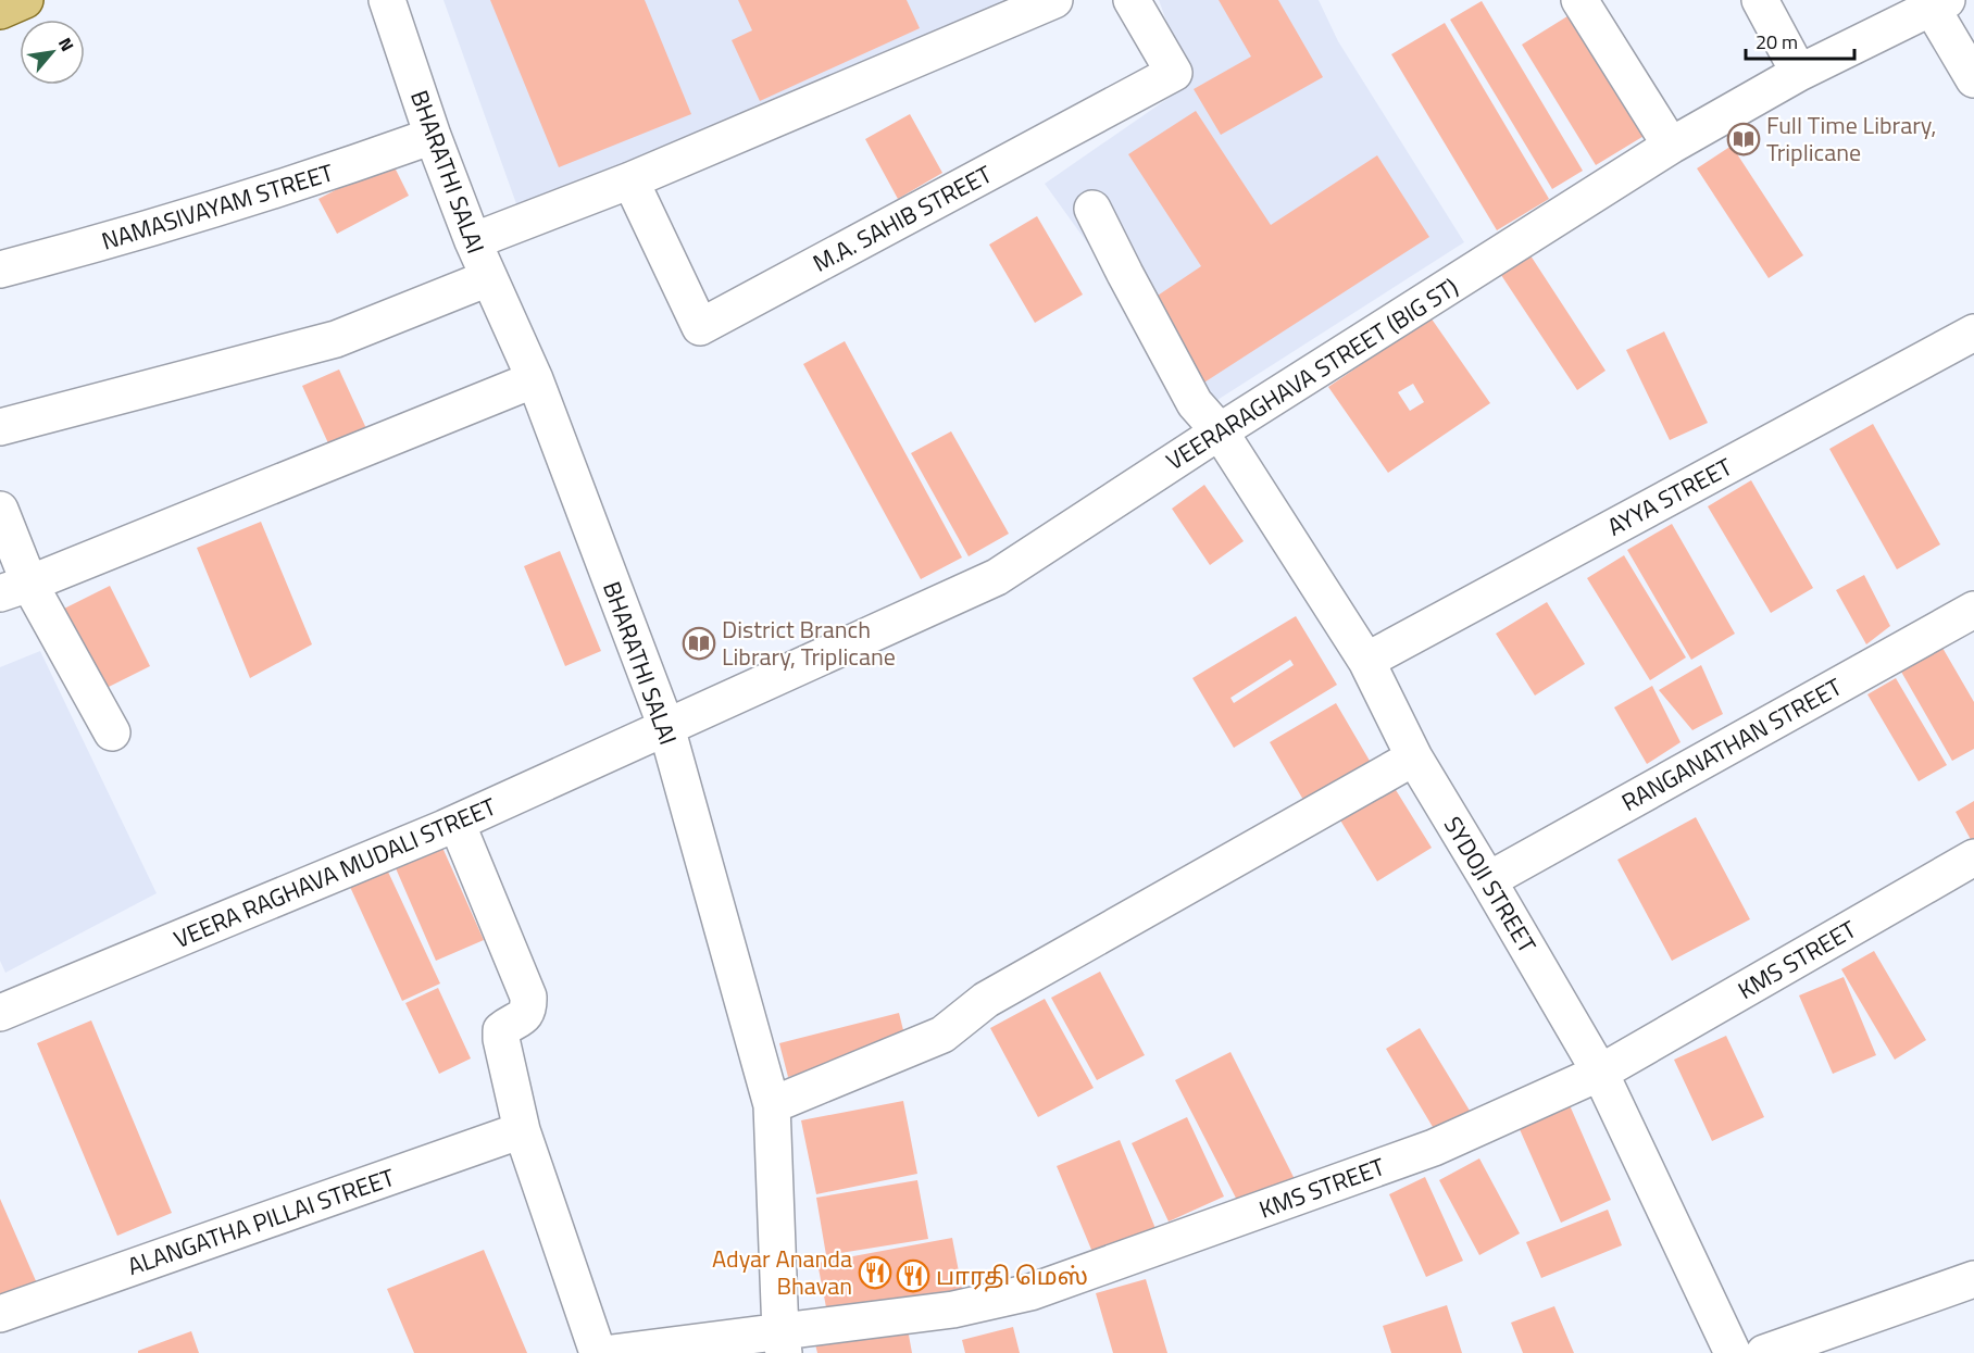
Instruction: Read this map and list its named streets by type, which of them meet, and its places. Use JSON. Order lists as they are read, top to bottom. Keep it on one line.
{"streets":{"street":["BHARATHI SALAI","NAMASIVAYAM STREET","M.A. SAHIB STREET","VEERARAGHAVA STREET (BIG ST)","AYYA STREET","RANGANATHAN STREET","VEERA RAGHAVA MUDALI STREET","SYDOJI STREET","KMS STREET","ALANGATHA PILLAI STREET"]},"crossings":[["BHARATHI SALAI","NAMASIVAYAM STREET"],["BHARATHI SALAI","VEERARAGHAVA STREET (BIG ST)"],["BHARATHI SALAI","VEERA RAGHAVA MUDALI STREET"],["BHARATHI SALAI","KMS STREET"],["VEERARAGHAVA STREET (BIG ST)","VEERA RAGHAVA MUDALI STREET"],["VEERARAGHAVA STREET (BIG ST)","SYDOJI STREET"],["AYYA STREET","SYDOJI STREET"],["RANGANATHAN STREET","SYDOJI STREET"],["SYDOJI STREET","KMS STREET"]],"places":{"library":["Full Time Library, Triplicane","District Branch Library, Triplicane"],"restaurant":["Adyar Ananda Bhavan","பாரதி மெஸ்"]},"scale_bar":"20 m","north":"top right"}
